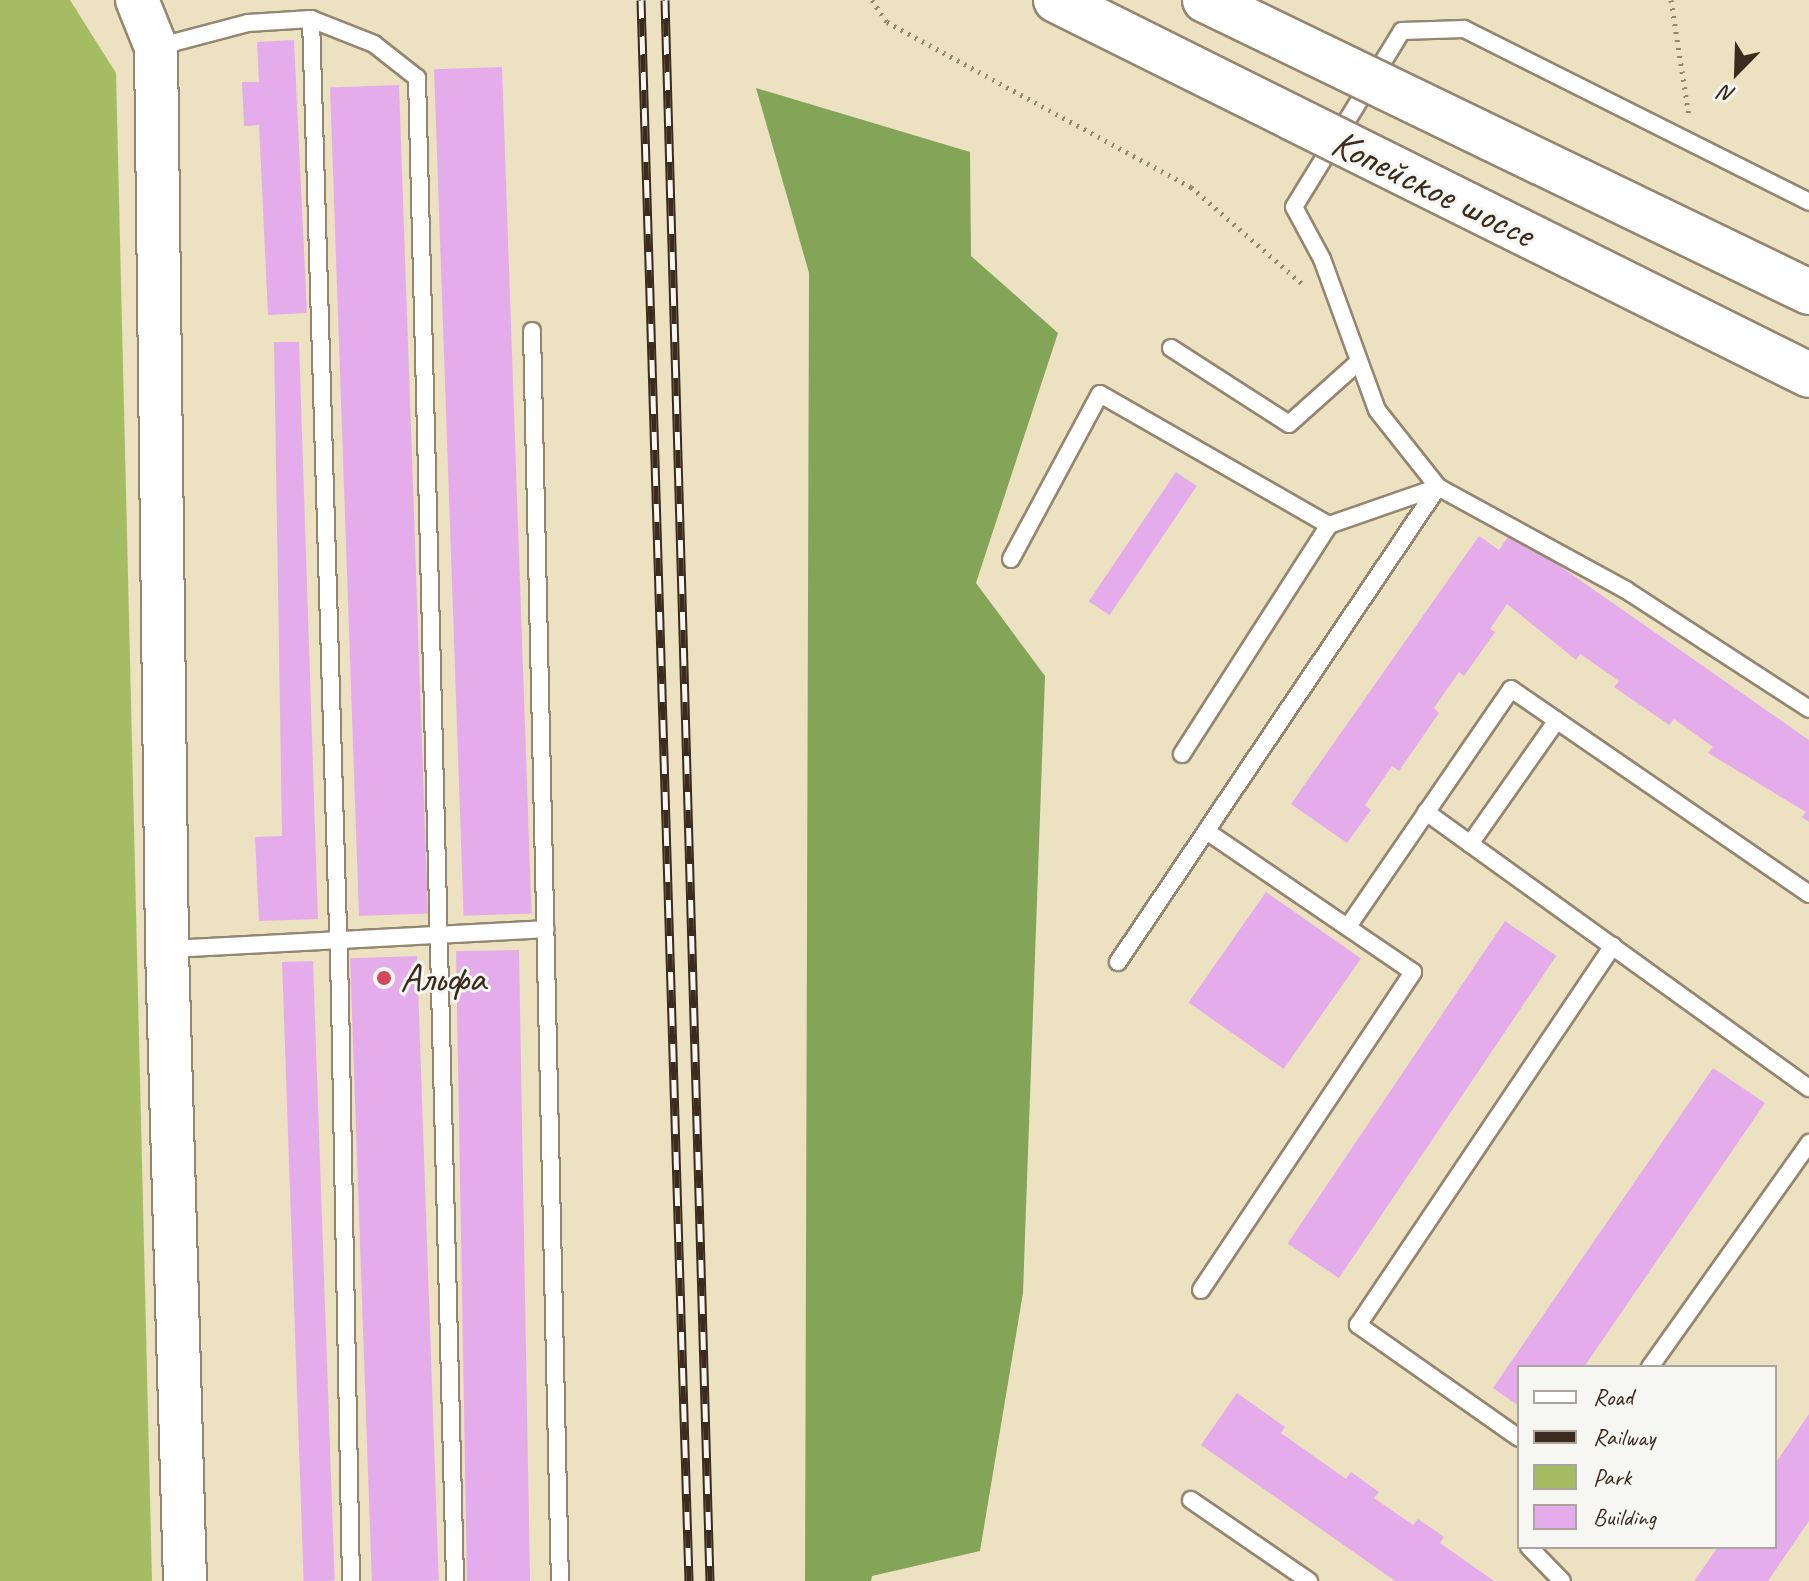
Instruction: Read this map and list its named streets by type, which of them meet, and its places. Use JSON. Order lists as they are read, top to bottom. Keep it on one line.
{"streets":{"main road":["Копейское шоссе"]},"places":["Альфа"],"legend":["Road","Railway","Park","Building"],"north":"bottom left"}
